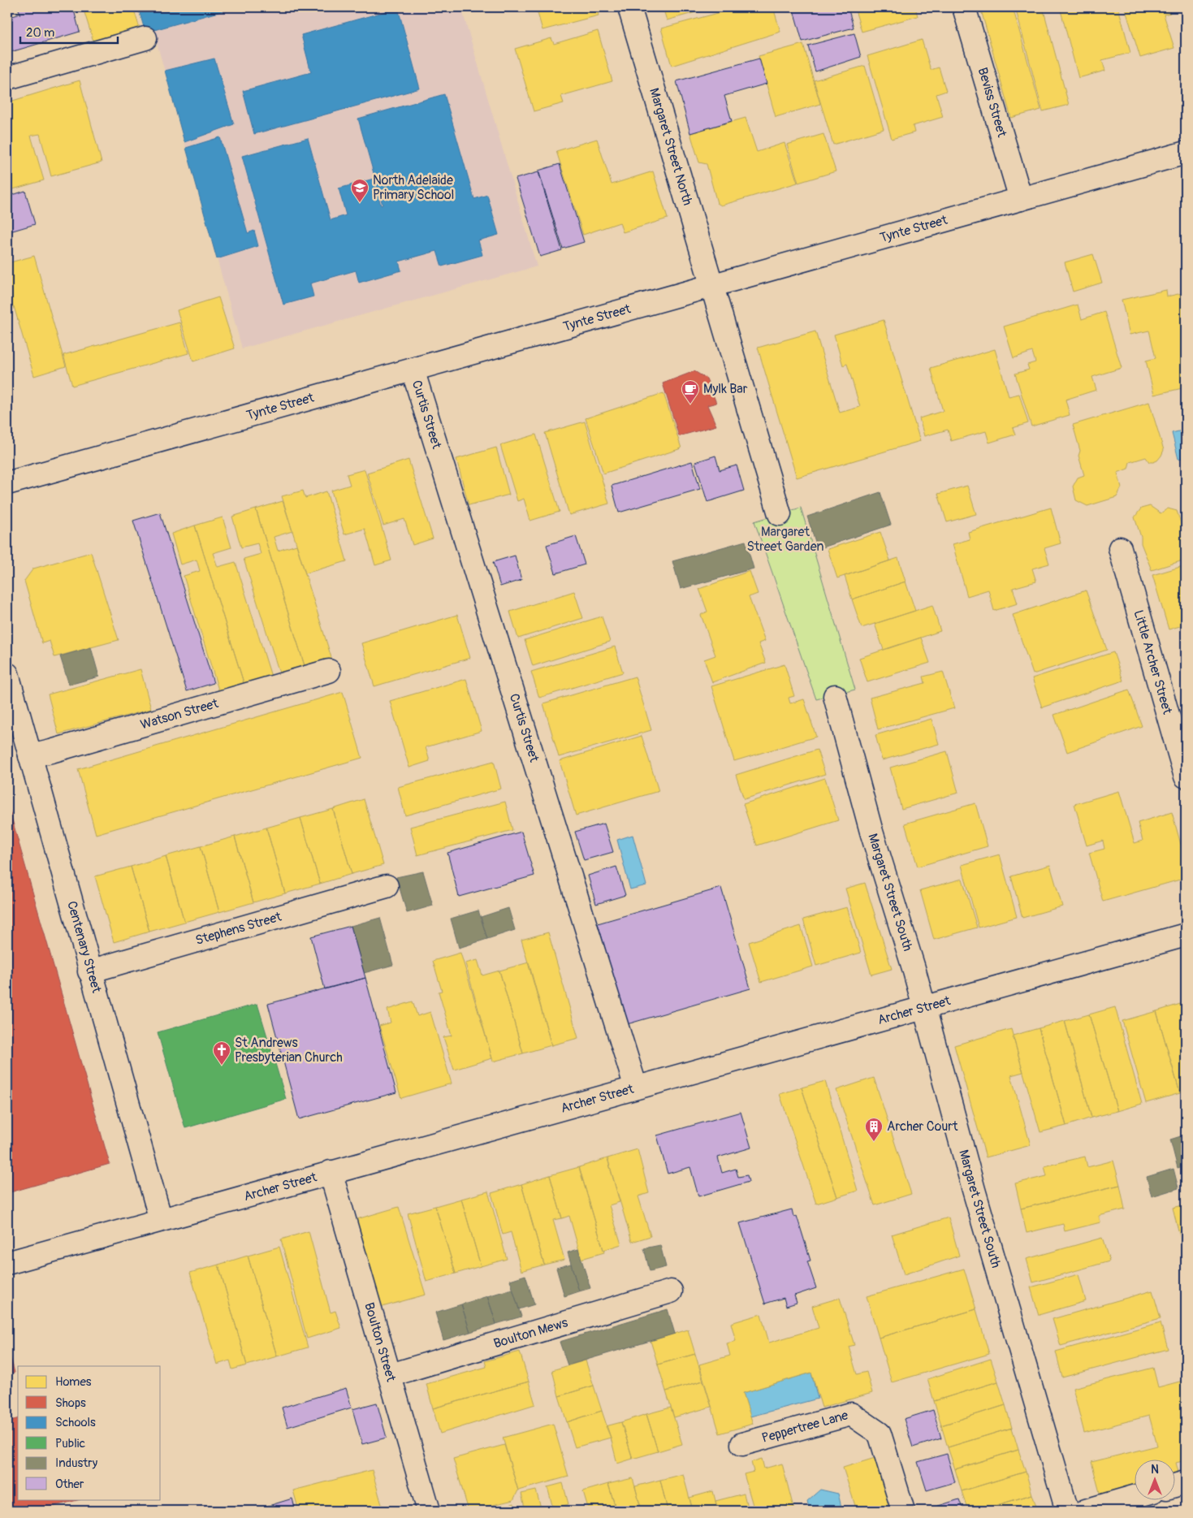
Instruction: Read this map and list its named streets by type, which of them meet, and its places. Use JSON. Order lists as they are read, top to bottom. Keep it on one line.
{"streets":{"street":["Beviss Street","Margaret Street North","Tynte Street","Curtis Street","Little Archer Street","Watson Street","Margaret Street South","Stephens Street","Centenary Street","Archer Street","Boulton Mews","Boulton Street","Peppertree Lane"]},"crossings":[["Beviss Street","Tynte Street"],["Margaret Street North","Tynte Street"],["Tynte Street","Curtis Street"],["Curtis Street","Archer Street"],["Watson Street","Centenary Street"],["Margaret Street South","Archer Street"],["Stephens Street","Centenary Street"],["Centenary Street","Archer Street"],["Archer Street","Boulton Street"],["Boulton Mews","Boulton Street"]],"parks":["Margaret Street Garden"],"places":{"school or university":["North Adelaide Primary School"],"cafe":["Mylk Bar"],"church":["St Andrews Presbyterian Church"],"building":["Archer Court"]},"legend":["Homes","Shops","Schools","Public","Industry","Other"],"scale_bar":"20 m","north":"top"}
